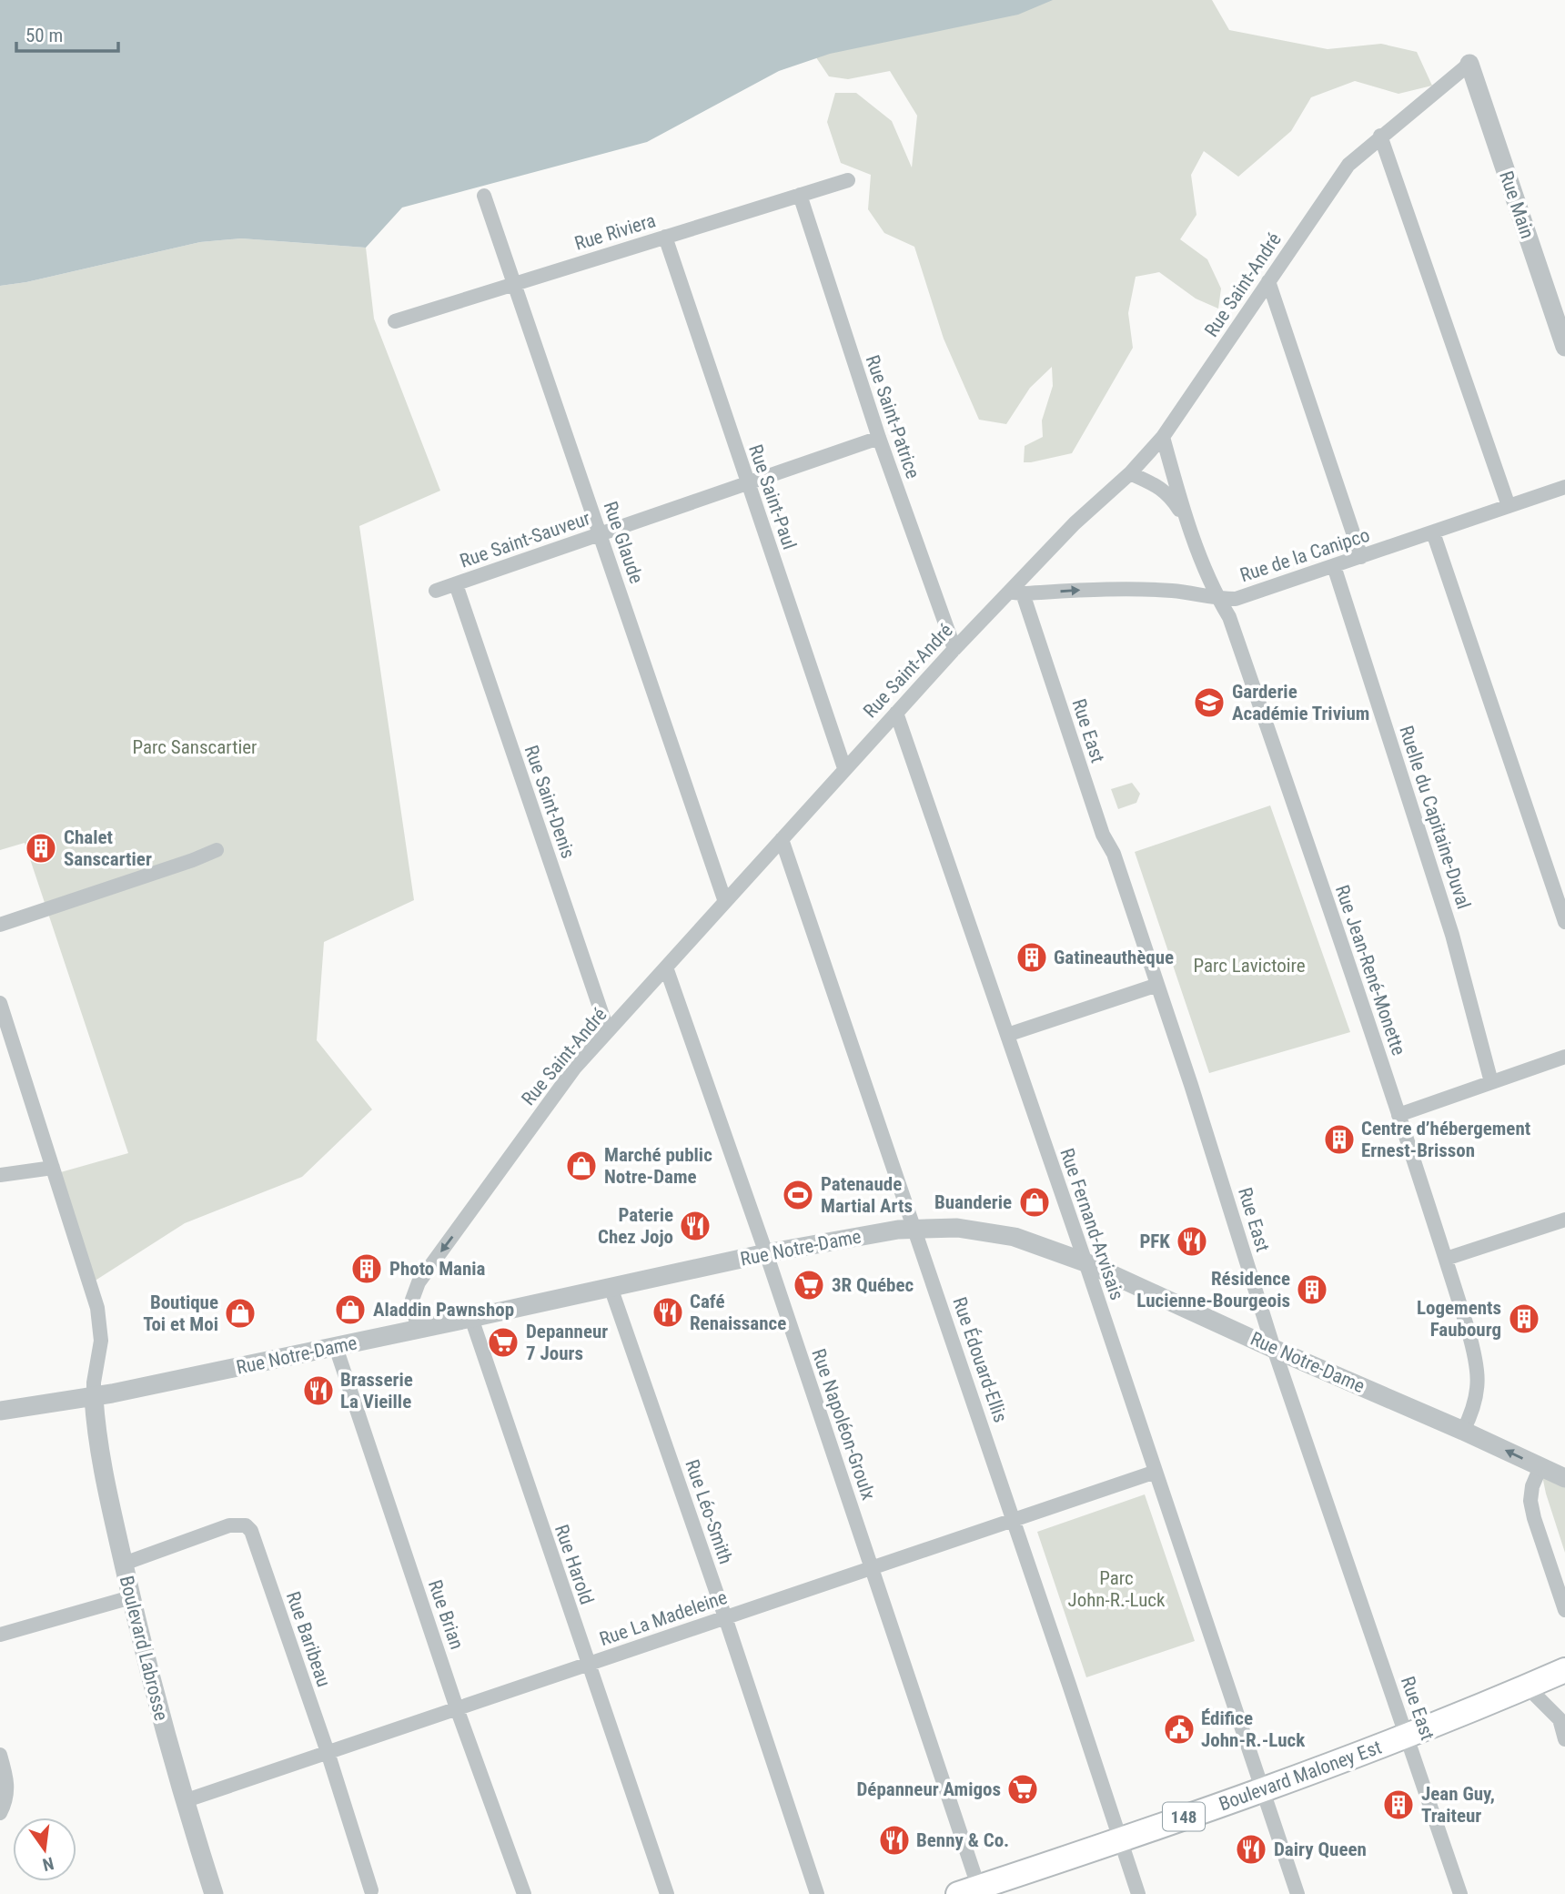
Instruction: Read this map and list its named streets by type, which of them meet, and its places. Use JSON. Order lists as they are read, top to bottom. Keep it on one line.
{"streets":{"main road":["Boulevard Maloney Est","148"],"street":["Rue Main","Rue Riviera","Rue Saint-André","Rue Saint-Patrice","Rue Saint-Paul","Rue Saint-Sauveur","Rue Glaude","Rue de la Canipco","Rue East","Rue Saint-Denis","Ruelle du Capitaine-Duval","Rue Jean-René-Monette","Rue Fernand-Arvisais","Rue Notre-Dame","Rue Édouard-Ellis","Rue Napoléon-Groulx","Rue Léo-Smith","Rue Harold","Rue Brian","Rue La Madeleine","Rue Baribeau","Boulevard Labrosse"]},"crossings":[["Rue Main","Rue Saint-André"],["Rue Riviera","Rue Saint-Patrice"],["Rue Riviera","Rue Saint-Paul"],["Rue Riviera","Rue Glaude"],["Rue Saint-André","Rue Saint-Patrice"],["Rue Saint-André","Rue Saint-Paul"],["Rue Saint-André","Rue Glaude"],["Rue Saint-André","Rue de la Canipco"],["Rue Saint-André","Rue East"],["Rue Saint-André","Rue Saint-Denis"],["Rue Saint-André","Rue Jean-René-Monette"],["Rue Saint-André","Rue Fernand-Arvisais"],["Rue Saint-André","Rue Notre-Dame"],["Rue Saint-André","Rue Édouard-Ellis"],["Rue Saint-André","Rue Napoléon-Groulx"],["Rue Saint-Patrice","Rue Saint-Sauveur"],["Rue Saint-Paul","Rue Saint-Sauveur"],["Rue Saint-Sauveur","Rue Glaude"],["Rue Saint-Sauveur","Rue Saint-Denis"],["Rue de la Canipco","Rue East"],["Rue de la Canipco","Ruelle du Capitaine-Duval"],["Rue de la Canipco","Rue Jean-René-Monette"],["Rue East","Rue Notre-Dame"],["Rue East","Boulevard Maloney Est"],["Rue Jean-René-Monette","Rue Notre-Dame"],["Rue Fernand-Arvisais","Rue Notre-Dame"],["Rue Fernand-Arvisais","Rue La Madeleine"],["Rue Fernand-Arvisais","Boulevard Maloney Est"],["Rue Notre-Dame","Rue Édouard-Ellis"],["Rue Notre-Dame","Rue Napoléon-Groulx"],["Rue Notre-Dame","Rue Léo-Smith"],["Rue Notre-Dame","Rue Harold"],["Rue Notre-Dame","Rue Brian"],["Rue Notre-Dame","Boulevard Labrosse"],["Rue Édouard-Ellis","Rue La Madeleine"],["Rue Édouard-Ellis","Boulevard Maloney Est"],["Rue Napoléon-Groulx","Rue La Madeleine"],["Rue Napoléon-Groulx","Boulevard Maloney Est"],["Rue Léo-Smith","Rue La Madeleine"],["Rue Harold","Rue La Madeleine"],["Rue Brian","Rue La Madeleine"],["Rue La Madeleine","Rue Baribeau"],["Rue La Madeleine","Boulevard Labrosse"],["Rue Baribeau","Boulevard Labrosse"]],"one_way":["Rue de la Canipco"],"parks":["Parc Sanscartier","Parc Lavictoire","Parc John-R.-Luck"],"places":{"school or university":["Garderie Académie Trivium"],"building":["Chalet Sanscartier","Gatineauthèque","Centre d’hébergement Ernest-Brisson","Photo Mania","Résidence Lucienne-Bourgeois","Logements Faubourg","Jean Guy, Traiteur"],"shop":["Marché public Notre-Dame","Buanderie","Aladdin Pawnshop","Boutique Toi et Moi"],"sports":["Patenaude Martial Arts"],"restaurant":["Paterie Chez Jojo","PFK","Café Renaissance","Brasserie La Vieille","Benny & Co.","Dairy Queen"],"supermarket":["3R Québec","Depanneur 7 Jours","Dépanneur Amigos"],"public building":["Édifice John-R.-Luck"]},"scale_bar":"50 m","north":"bottom"}
